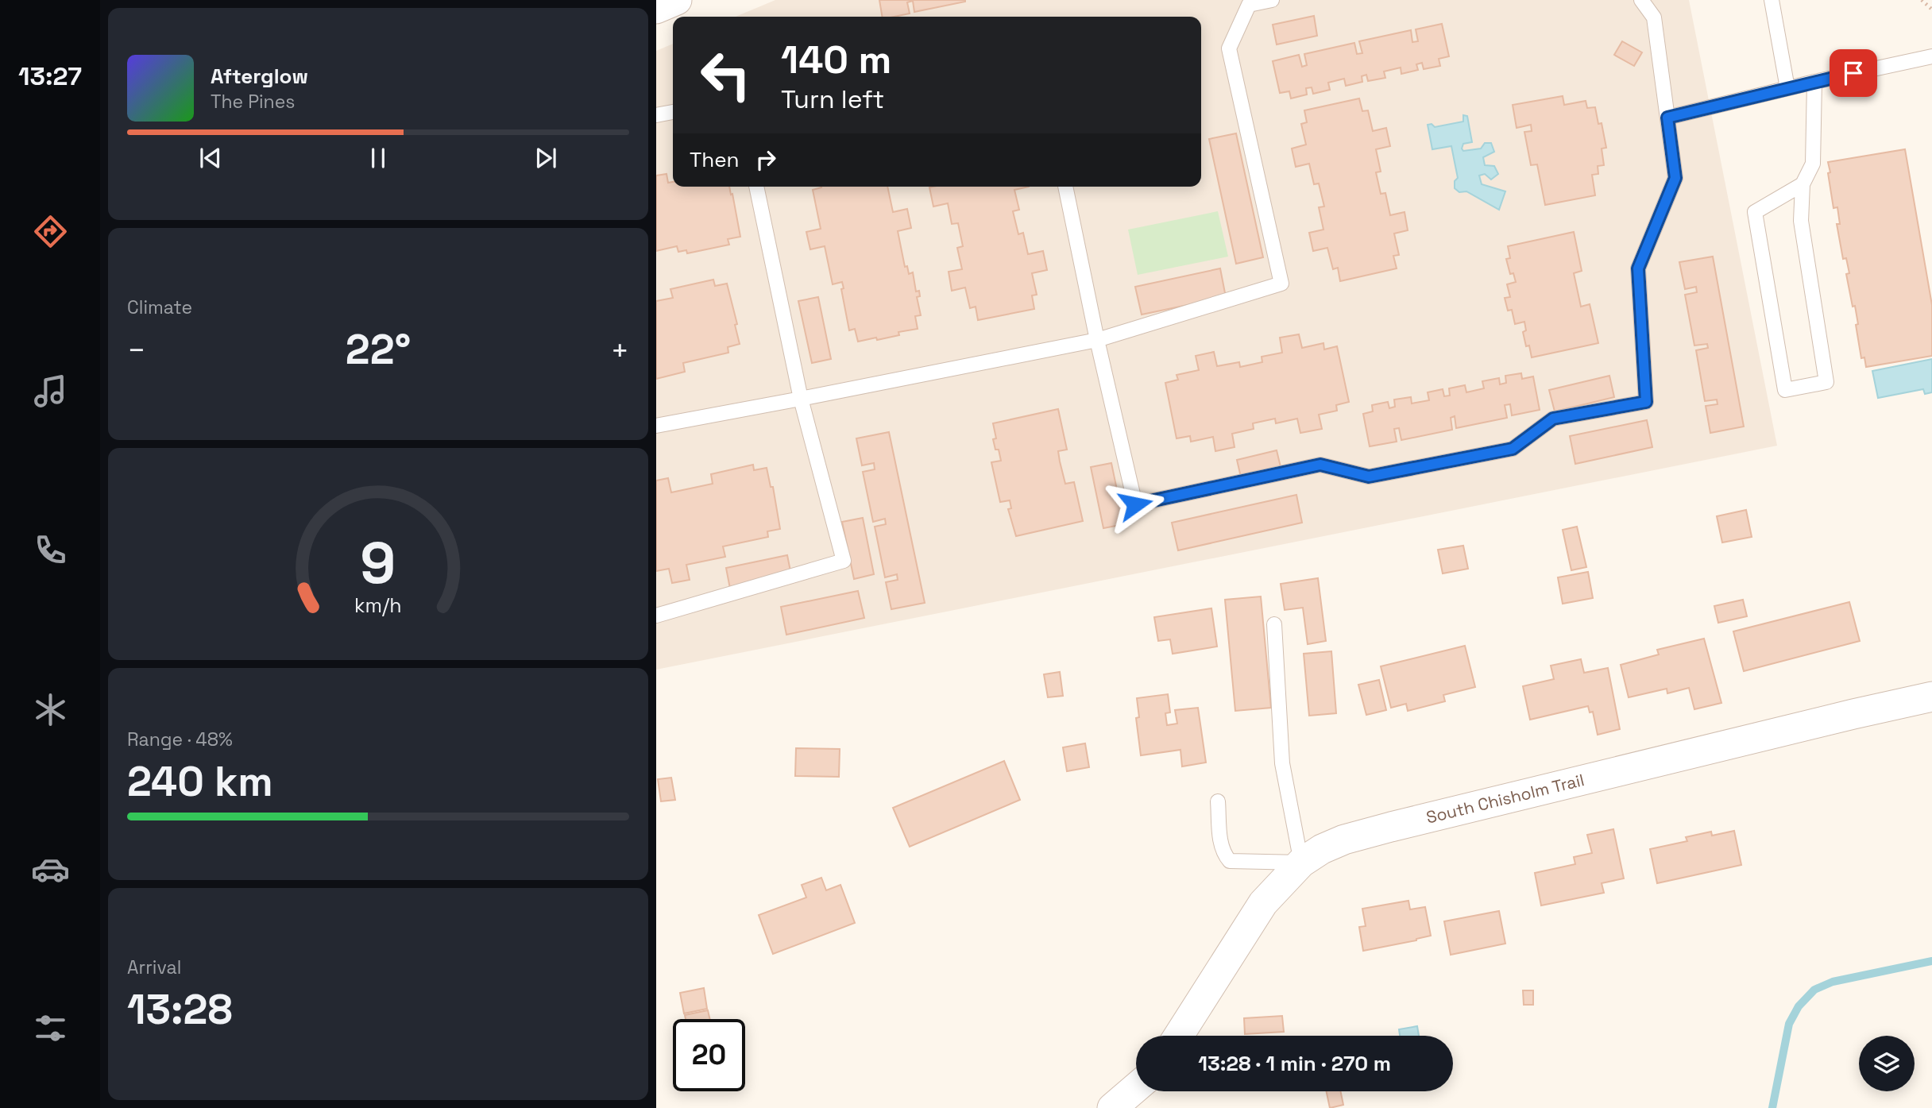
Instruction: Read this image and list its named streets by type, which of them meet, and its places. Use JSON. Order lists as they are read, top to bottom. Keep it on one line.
{"streets":{"street":["South Chisholm Trail"]},"page":{"tabs":"13:27","turn":["140 m","Turn left"],"song":["Afterglow","The Pines"],"then":"Then","tile":["Climate",["Range · 48%","240 km"],["Arrival","13:28"]],"heat":["−","22°","+"],"limit":"20","trip":"13:28 · 1 min · 270 m","gauge":["9","km/h"]}}
